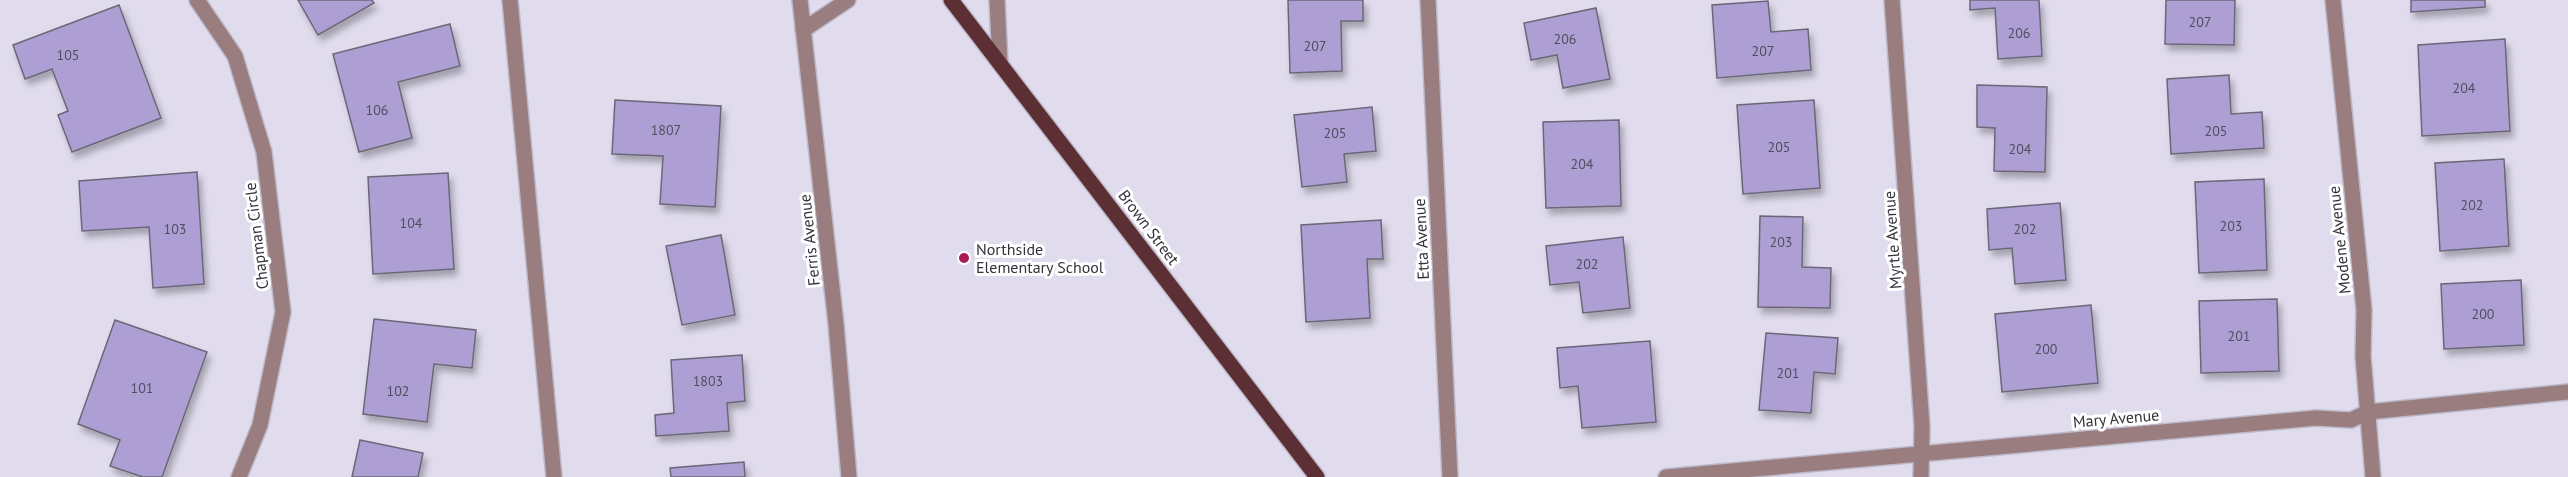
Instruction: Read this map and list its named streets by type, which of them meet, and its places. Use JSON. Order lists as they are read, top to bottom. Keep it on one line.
{"streets":{"main road":["Brown Street"],"street":["Chapman Circle","Etta Avenue","Ferris Avenue","Myrtle Avenue","Modene Avenue","Mary Avenue"]},"crossings":[["Myrtle Avenue","Mary Avenue"],["Modene Avenue","Mary Avenue"]],"places":["Northside Elementary School"],"house_numbers":["207","206","206","207","207","105","204","106","1807","205","205","205","204","204","202","104","203","103","202","203","202","200","201","200","201","1803","101","102"]}
